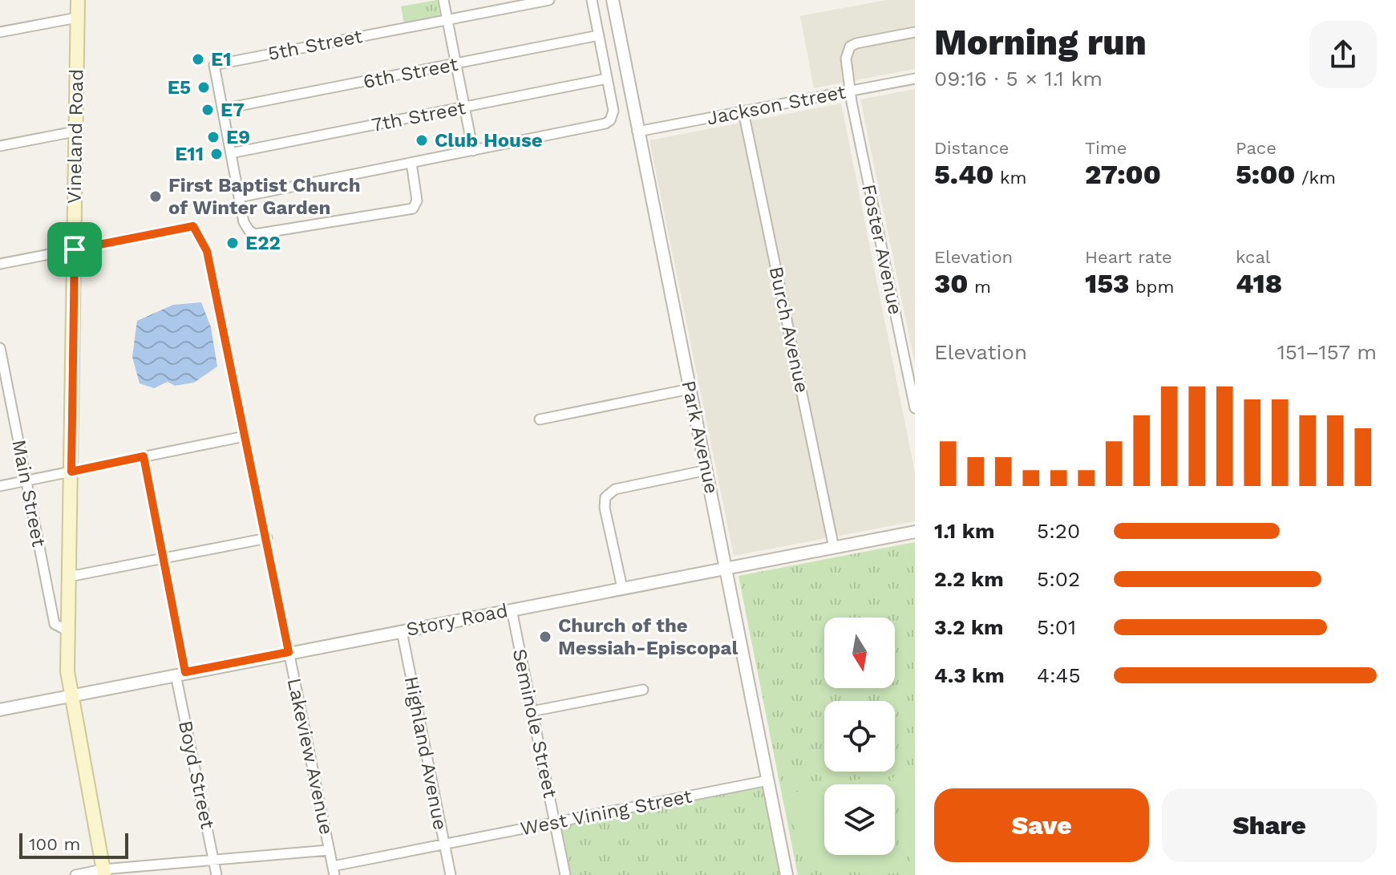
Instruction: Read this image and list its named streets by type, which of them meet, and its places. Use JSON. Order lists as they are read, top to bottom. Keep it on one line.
{"streets":{"main road":["Vineland Road"],"street":["5th Street","6th Street","Jackson Street","7th Street","Foster Avenue","Burch Avenue","Park Avenue","Main Street","Story Road","Seminole Street","Highland Avenue","Lakeview Avenue","Boyd Street","West Vining Street"]},"crossings":[["5th Street","6th Street"],["5th Street","7th Street"],["Jackson Street","Foster Avenue"],["Jackson Street","Burch Avenue"],["Jackson Street","Park Avenue"],["Vineland Road","Main Street"],["Vineland Road","Story Road"],["Vineland Road","Lakeview Avenue"],["Burch Avenue","Story Road"],["Park Avenue","Story Road"],["Park Avenue","West Vining Street"],["Story Road","Seminole Street"],["Story Road","Highland Avenue"],["Story Road","Lakeview Avenue"],["Story Road","Boyd Street"],["Seminole Street","West Vining Street"],["Highland Avenue","West Vining Street"],["Lakeview Avenue","West Vining Street"]],"places":["E1","E5","E7","E9","Club House","E11","First Baptist Church of Winter Garden","E22","Church of the Messiah-Episcopal"],"scale_bar":"100 m","north":"bottom","page":{"heading":["Morning run","09:16 · 5 × 1.1 km"],"stats":[["Distance","5.40 km"],["Time","27:00"],["Pace","5:00 /km"],["Elevation","30 m"],["Heart rate","153 bpm"],["kcal","418"]],"chart":["Elevation","151–157 m"],"list":[{"name":"1.1 km","note":"5:20"},{"name":"2.2 km","note":"5:02"},{"name":"3.2 km","note":"5:01"},{"name":"4.3 km","note":"4:45"}],"buttons":["Save","Share"],"scale":"100 m"}}
